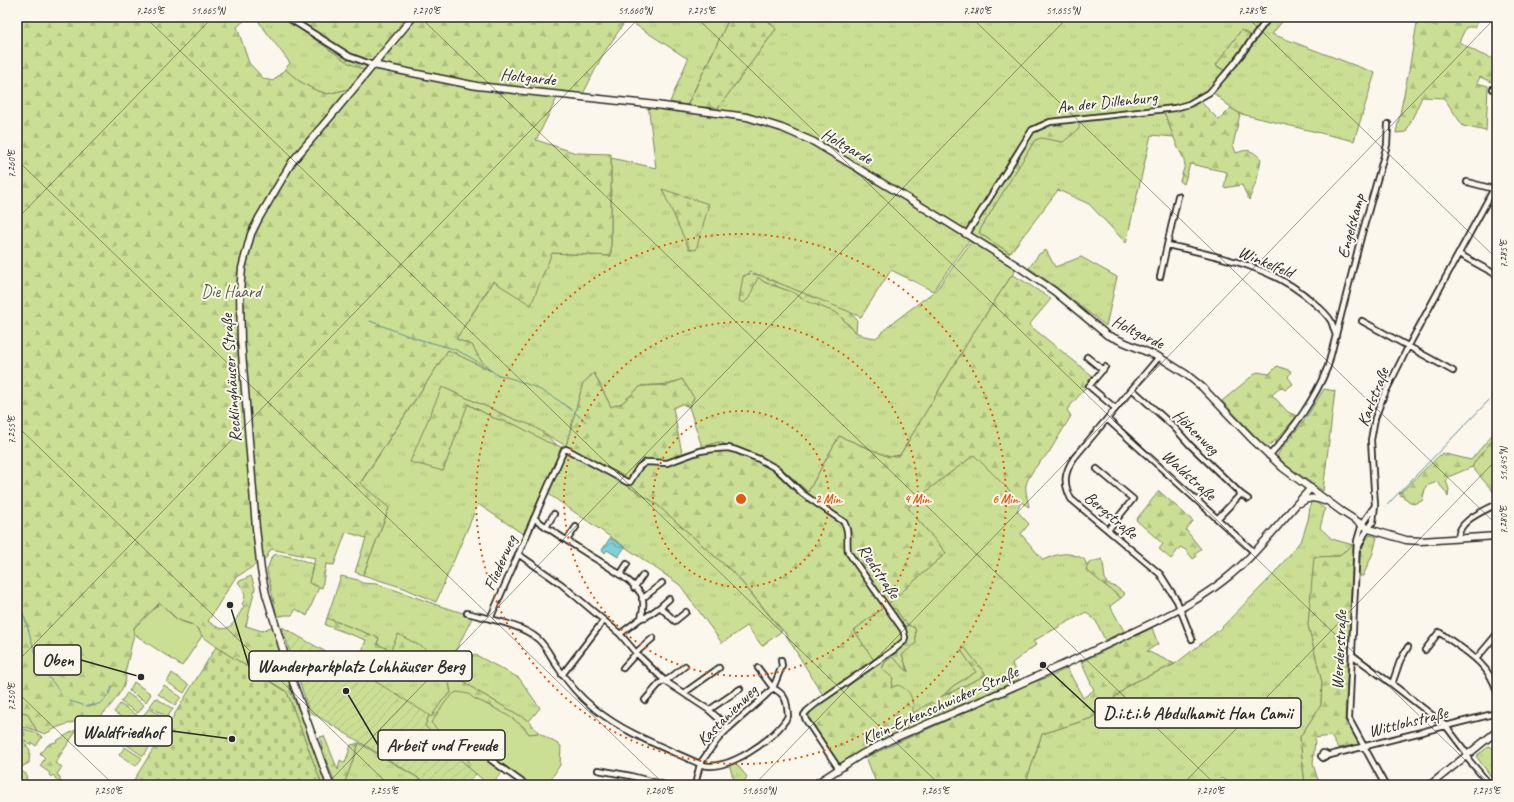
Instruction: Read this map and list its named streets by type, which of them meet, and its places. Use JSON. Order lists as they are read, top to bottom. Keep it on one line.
{"streets":{"street":["Holtgarde","An der Dillenburg","Engelskamp","Winkelfeld","Recklinghäuser Straße","Karlstraße","Höhenweg","Waldstraße","Bergstraße","Fliederweg","Riedstraße","Werderstraße","Klein-Erkenschwicker-Straße","Kastanienweg","Wittlohstraße"]},"crossings":[["Holtgarde","An der Dillenburg"],["Holtgarde","Recklinghäuser Straße"],["Holtgarde","Bergstraße"],["Holtgarde","Klein-Erkenschwicker-Straße"],["Engelskamp","Winkelfeld"],["Karlstraße","Werderstraße"],["Höhenweg","Bergstraße"],["Waldstraße","Bergstraße"],["Waldstraße","Klein-Erkenschwicker-Straße"],["Bergstraße","Klein-Erkenschwicker-Straße"],["Fliederweg","Riedstraße"],["Riedstraße","Klein-Erkenschwicker-Straße"],["Werderstraße","Wittlohstraße"]],"parks":["Die Haard"],"places":["Wanderparkplatz Lohhäuser Berg","D.i.t.i.b Abdulhamit Han Camii","Oben","Arbeit und Freude","Waldfriedhof"],"coordinates":["7.265°E","51.665°N","7.270°E","51.660°N","7.275°E","7.280°E","51.655°N","7.285°E","7.260°E","7.255°E","51.645°N","7.250°E","51.650°N"],"rings":["2 Min.","4 Min.","6 Min."]}
